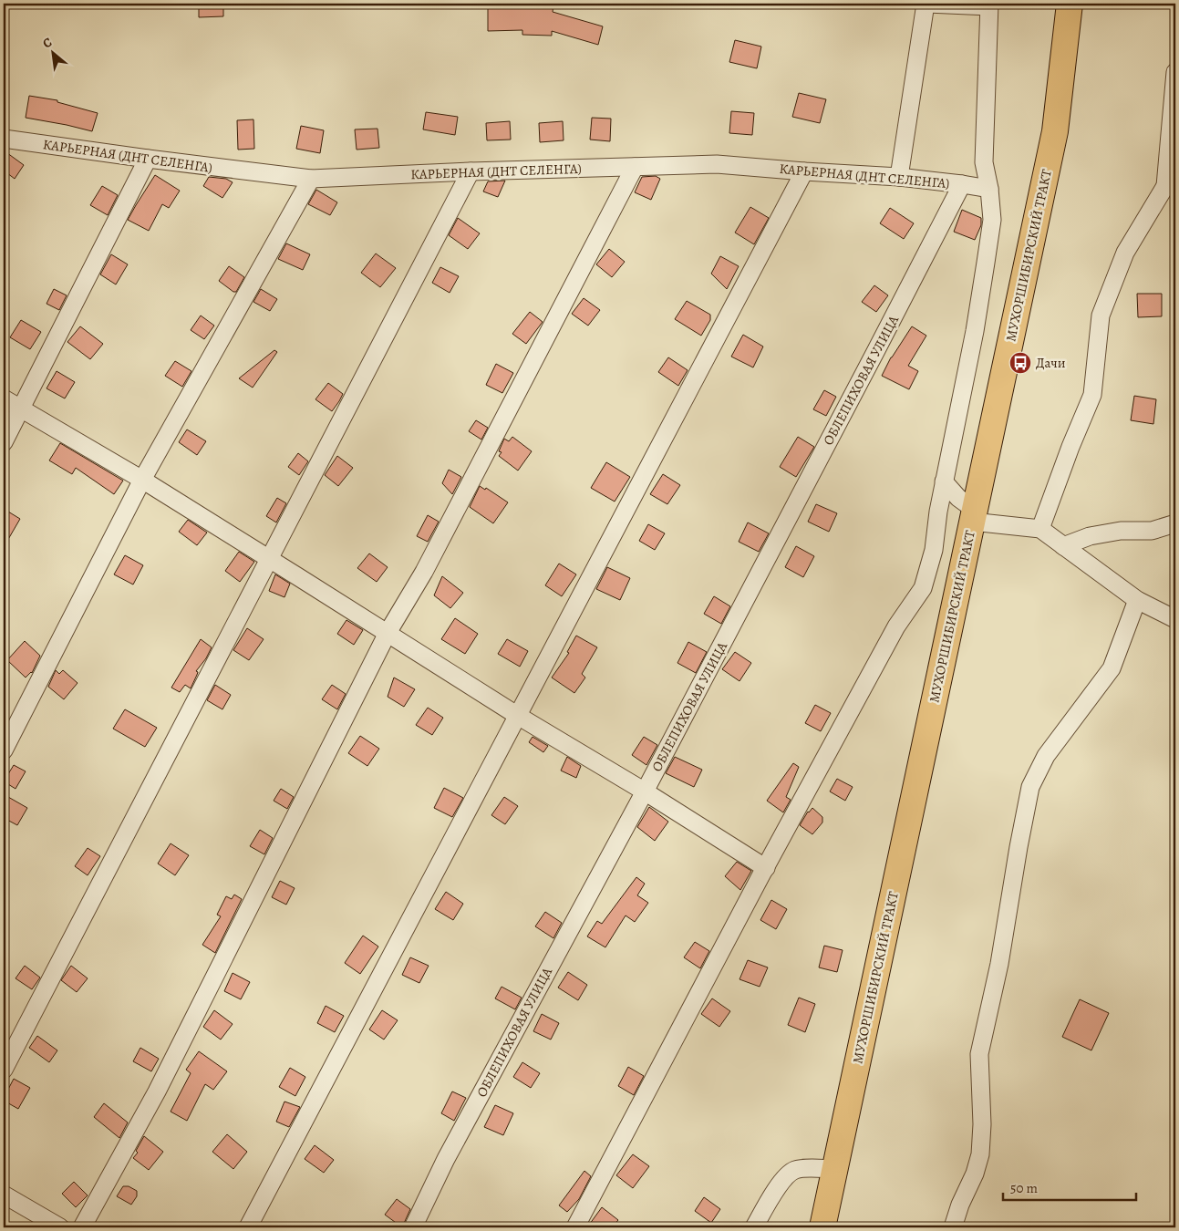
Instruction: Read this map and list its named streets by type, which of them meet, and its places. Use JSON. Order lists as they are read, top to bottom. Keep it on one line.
{"streets":{"main road":["МУХОРШИБИРСКИЙ ТРАКТ"],"street":["КАРЬЕРНАЯ (ДНТ СЕЛЕНГА)","ОБЛЕПИХОВАЯ УЛИЦА"]},"crossings":[["КАРЬЕРНАЯ (ДНТ СЕЛЕНГА)","ОБЛЕПИХОВАЯ УЛИЦА"]],"places":{"bus stop":["Дачи"]},"scale_bar":"50 m","north":"top left"}
